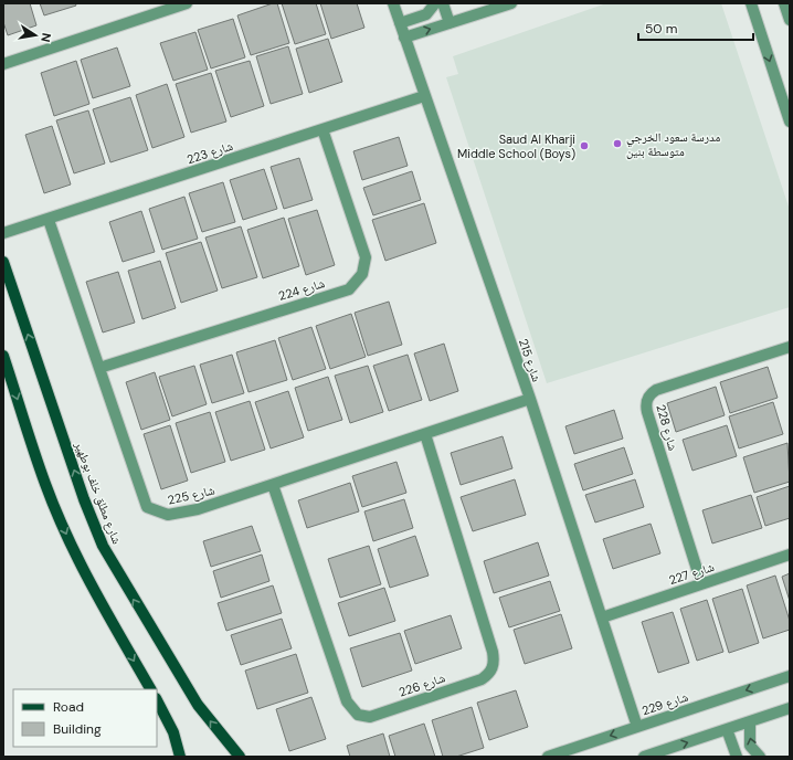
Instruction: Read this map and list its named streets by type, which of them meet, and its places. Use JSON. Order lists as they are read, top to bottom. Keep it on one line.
{"streets":{"main road":["شارع مطلق خلف بوطهير"],"street":["شارع 223","شارع 224","شارع 215","شارع 228","شارع 225","شارع 227","شارع 226","شارع 229"]},"crossings":[["شارع 223","شارع 224"],["شارع 223","شارع 215"],["شارع 223","شارع 225"],["شارع 224","شارع 225"],["شارع 215","شارع 225"],["شارع 215","شارع 227"],["شارع 215","شارع 229"],["شارع 228","شارع 227"],["شارع 225","شارع 226"]],"places":["مدرسة سعود الخرجي متوسطة بنين","Saud Al Kharji Middle School (Boys)"],"legend":["Road","Building"],"scale_bar":"50 m","north":"right"}
